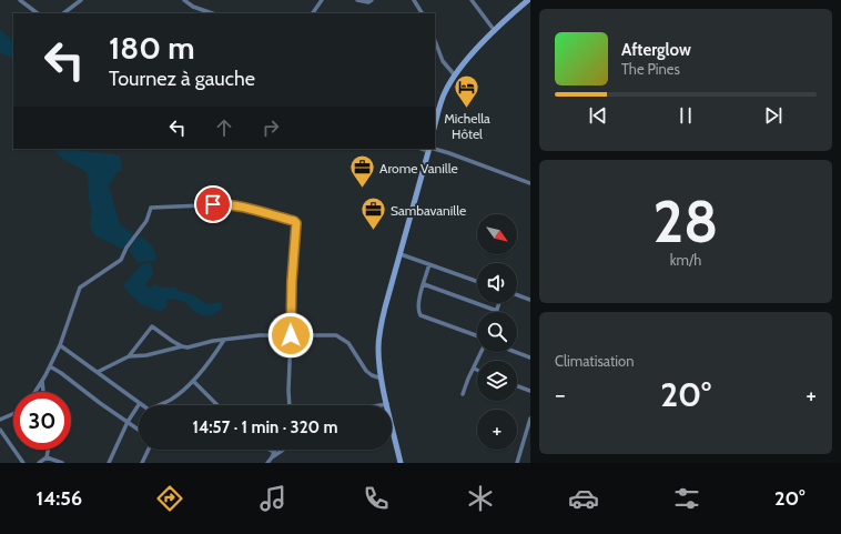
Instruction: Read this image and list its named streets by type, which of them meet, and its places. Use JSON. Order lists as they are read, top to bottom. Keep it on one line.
{"places":{"hotel":["Michella Hôtel"],"office":["Arome Vanille","Sambavanille"]},"north":"bottom right","page":{"turn":["180 m","Tournez à gauche"],"song":["Afterglow","The Pines"],"tile":[["28","km/h"],"Climatisation"],"map_buttons":"+","heat":["−","20°","+"],"limit":"30","trip":"14:57 · 1 min · 320 m","tabs":["14:56","20°"]}}
